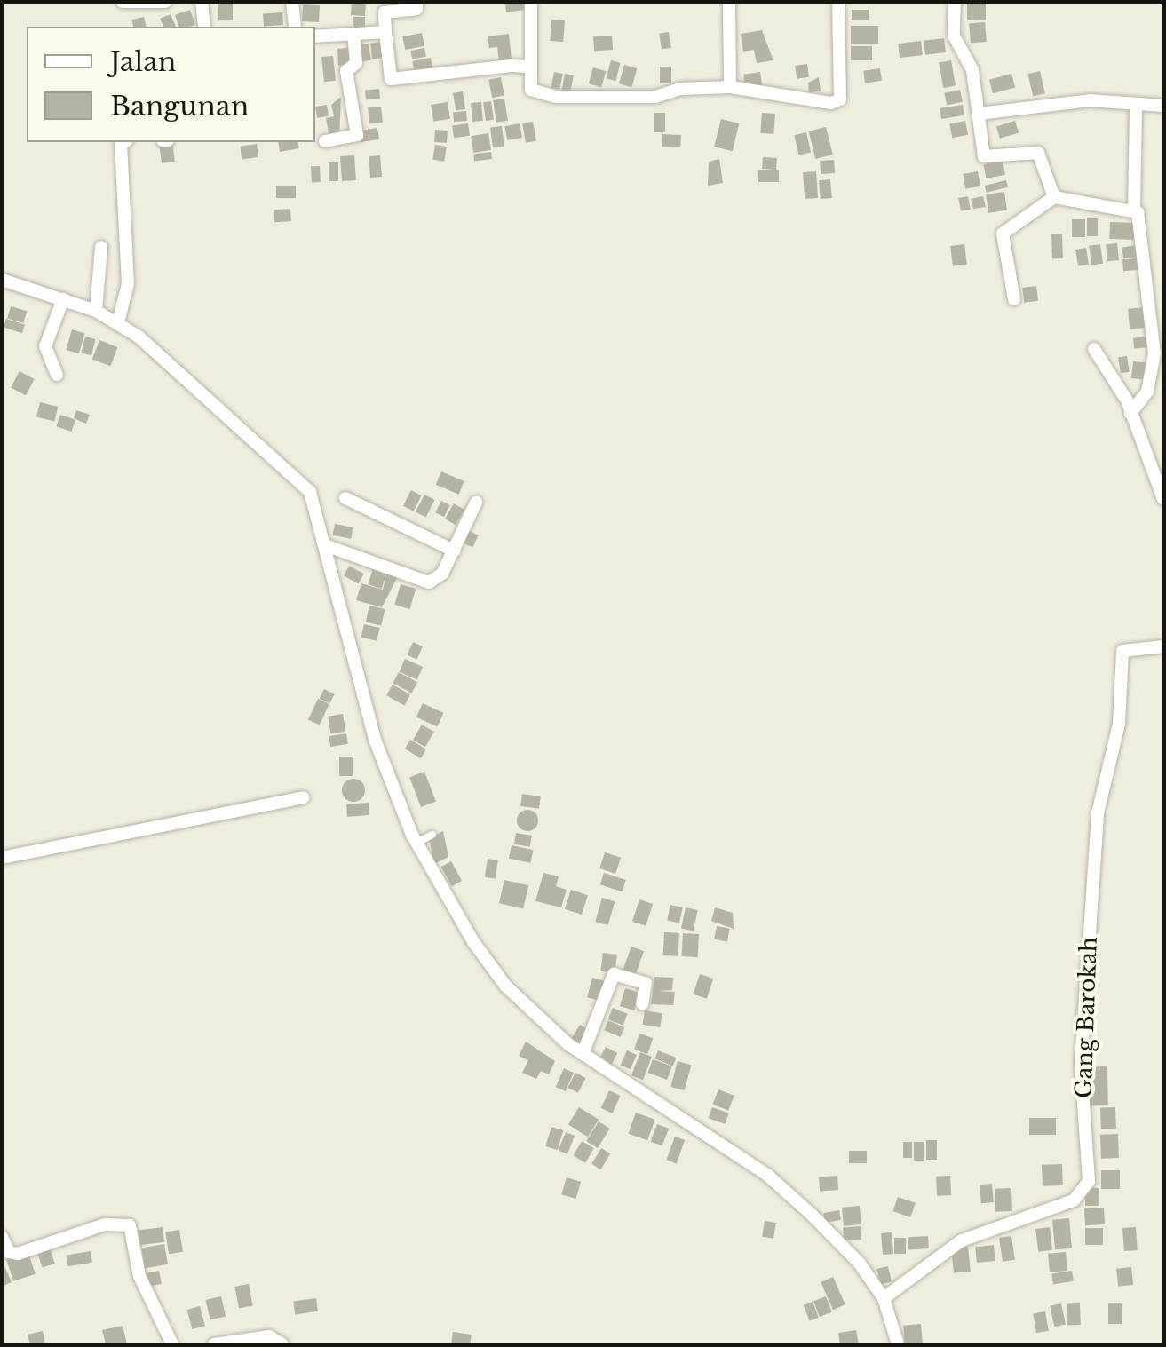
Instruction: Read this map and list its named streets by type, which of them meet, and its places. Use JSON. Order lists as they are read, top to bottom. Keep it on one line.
{"streets":{"street":["Gang Barokah"]},"legend":["Jalan","Bangunan"]}
